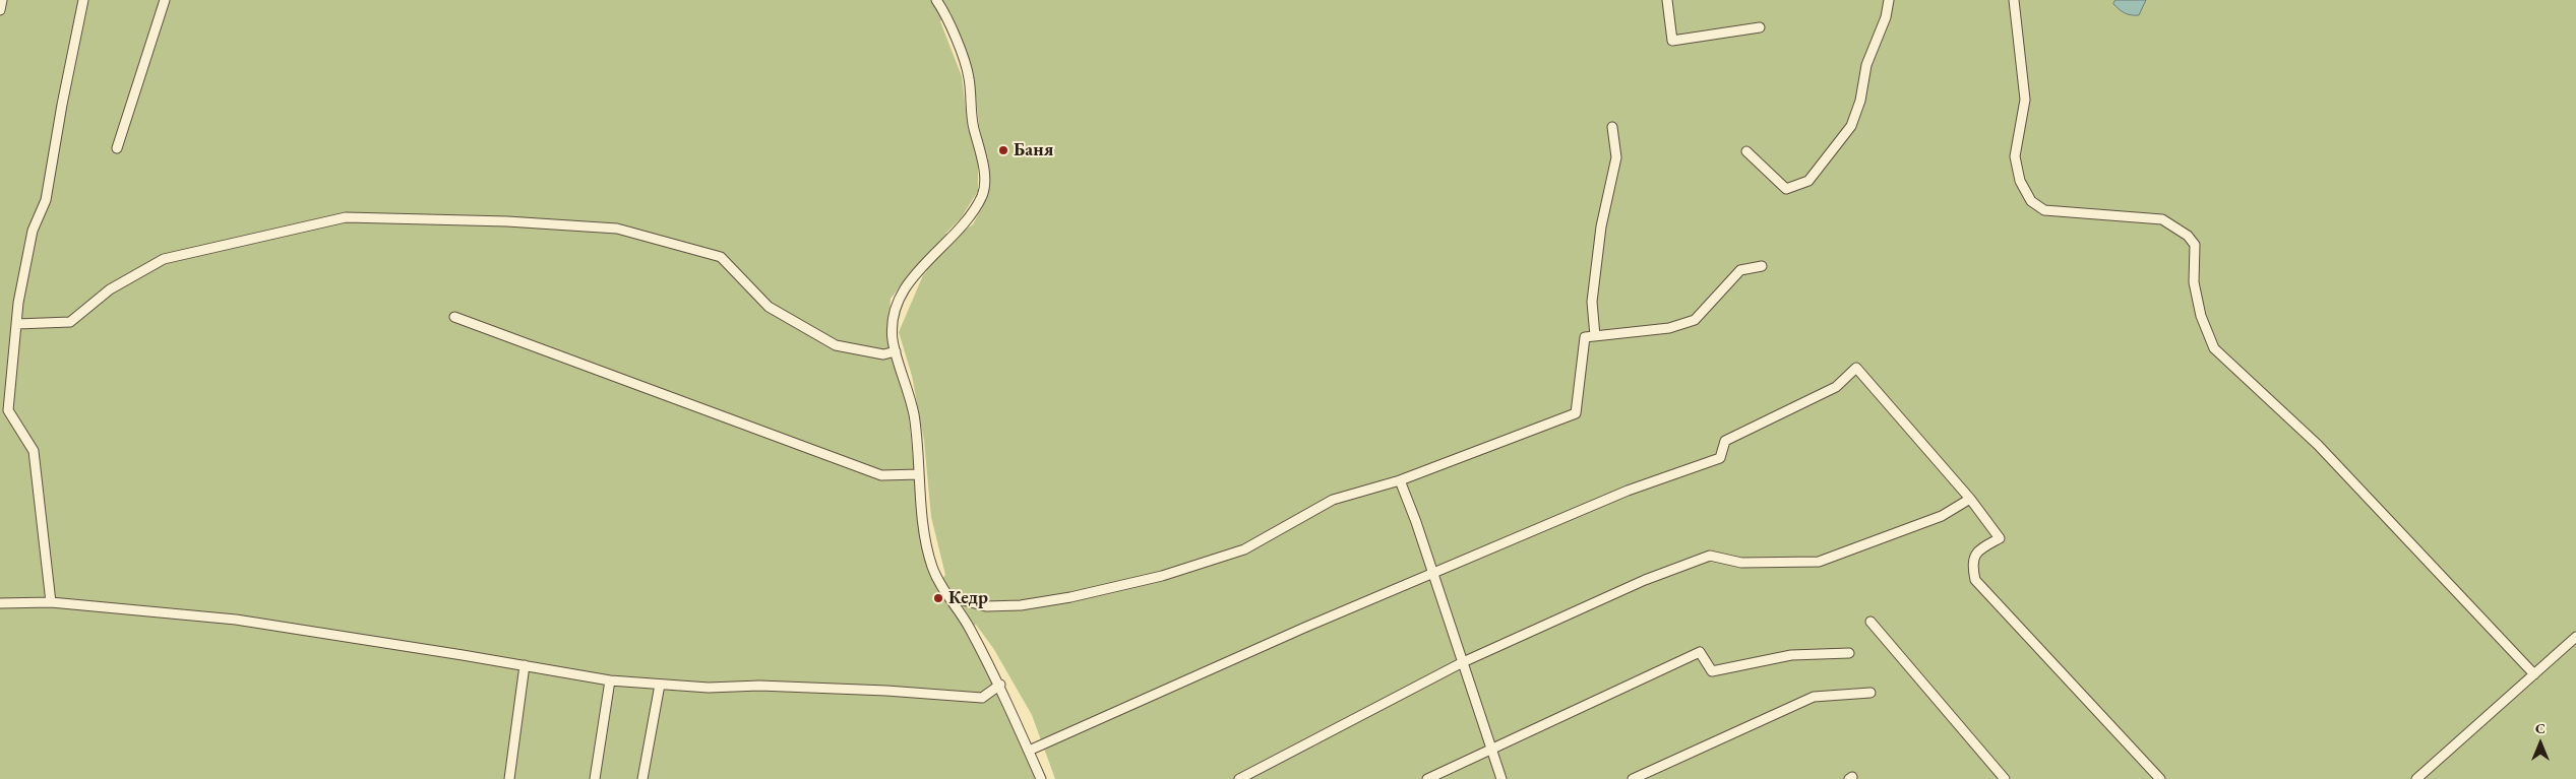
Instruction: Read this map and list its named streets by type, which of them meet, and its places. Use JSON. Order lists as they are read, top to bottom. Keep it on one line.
{"places":["Баня","Кедр"],"north":"top"}
